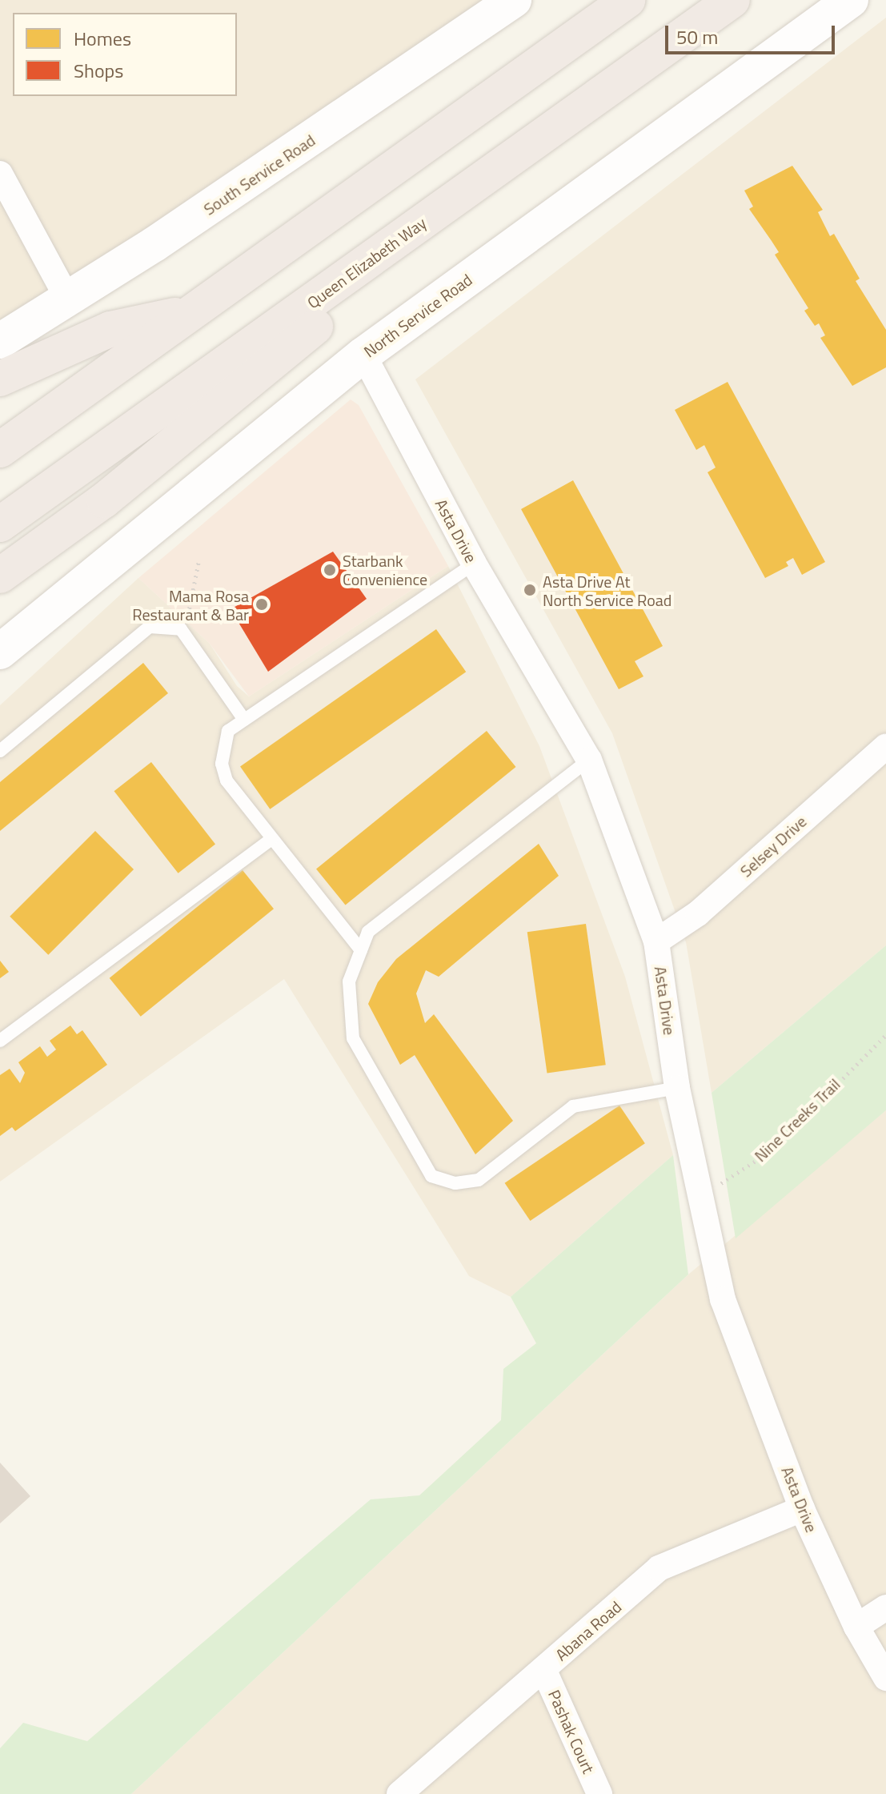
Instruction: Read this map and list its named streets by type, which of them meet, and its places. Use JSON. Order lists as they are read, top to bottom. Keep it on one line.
{"streets":{"highway":["Queen Elizabeth Way"],"street":["South Service Road","North Service Road","Asta Drive","Selsey Drive","Abana Road","Pashak Court"],"path":["Nine Creeks Trail"]},"crossings":[["North Service Road","Asta Drive"],["Asta Drive","Selsey Drive"],["Asta Drive","Nine Creeks Trail"],["Asta Drive","Abana Road"],["Abana Road","Pashak Court"]],"places":["Starbank Convenience","Asta Drive At North Service Road","Mama Rosa Restaurant & Bar"],"legend":["Homes","Shops"],"scale_bar":"50 m"}
